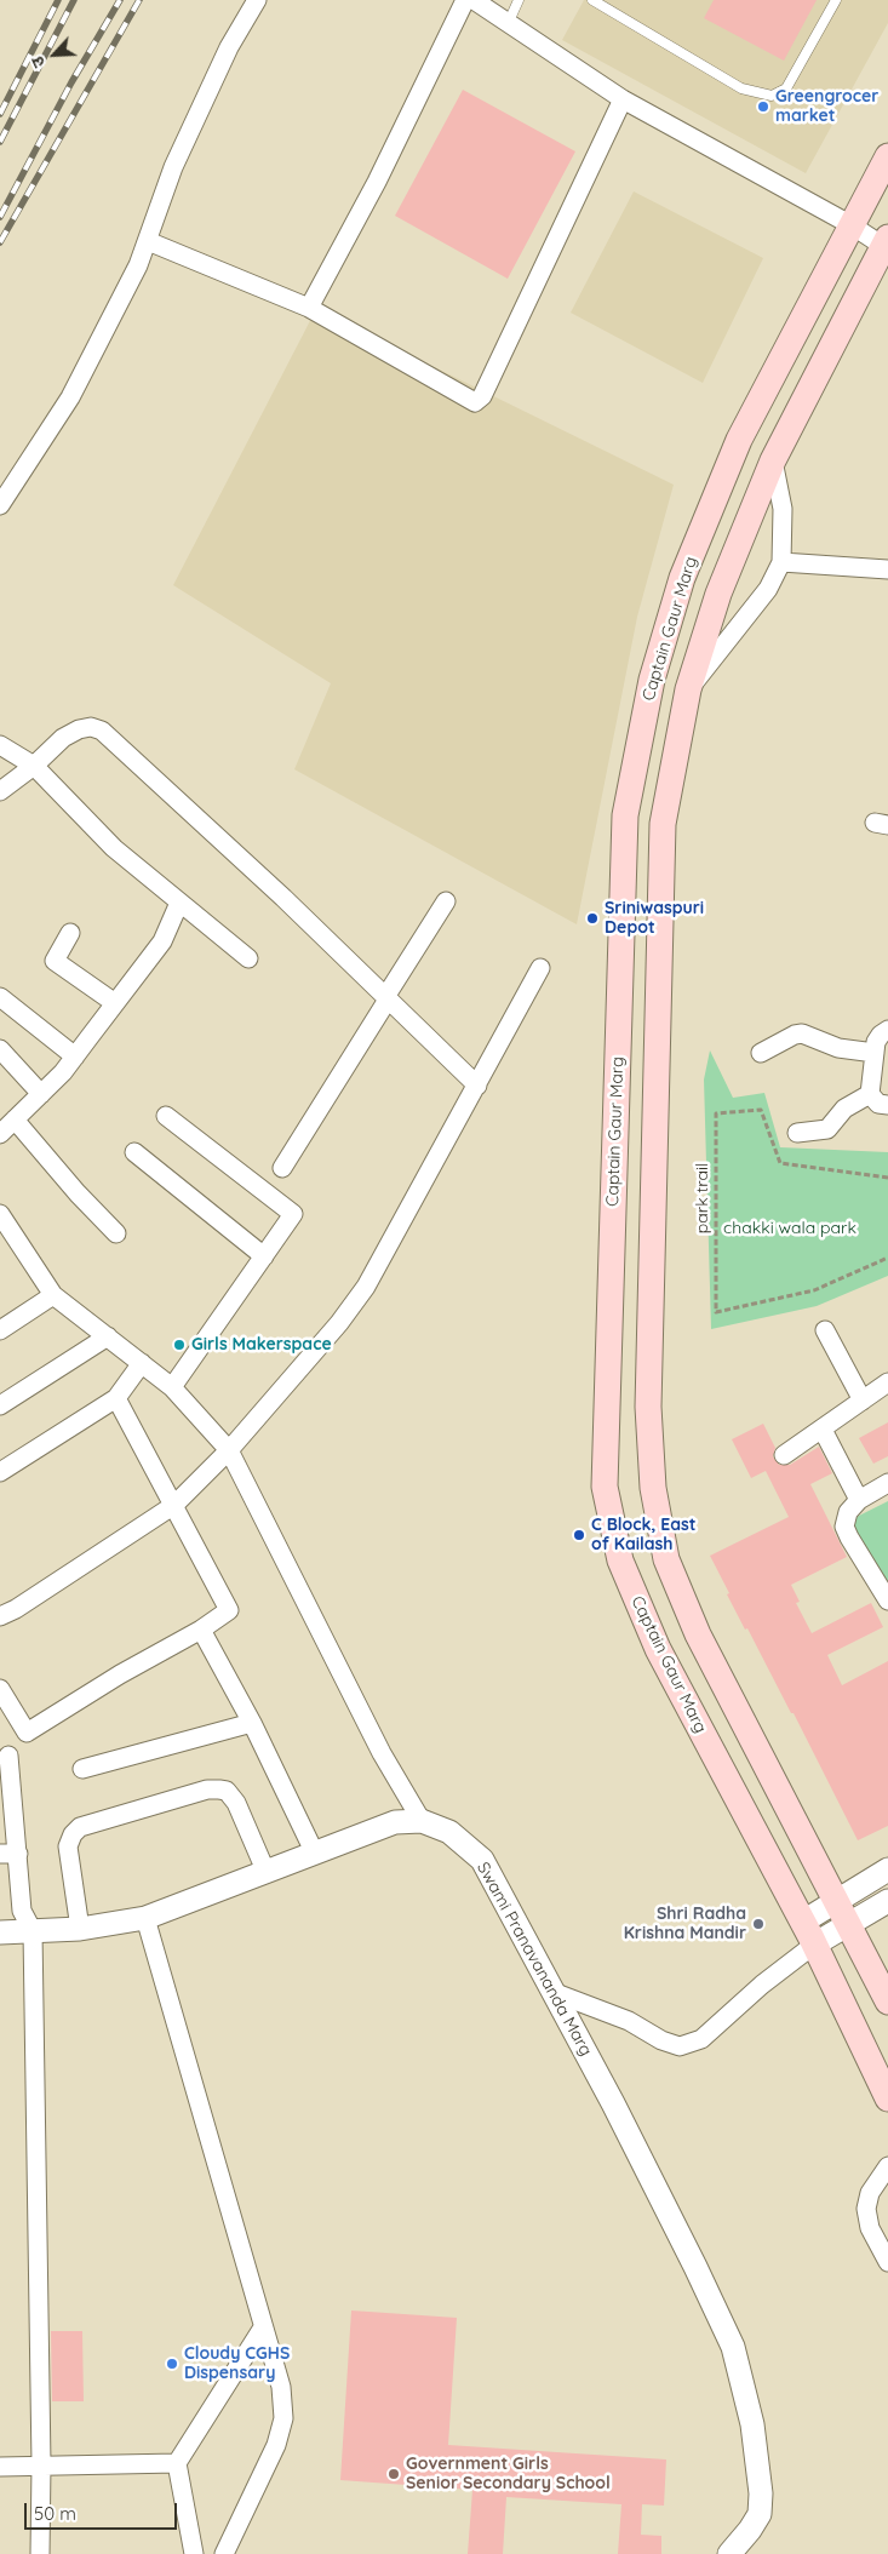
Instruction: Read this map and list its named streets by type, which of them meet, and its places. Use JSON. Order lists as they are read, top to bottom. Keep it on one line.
{"streets":{"main road":["Captain Gaur Marg"],"street":["Swami Pranavananda Marg"],"path":["park trail"]},"parks":["chakki wala park"],"places":["Greengrocer market","Sriniwaspuri Depot","Girls Makerspace","C Block, East of Kailash","Shri Radha Krishna Mandir","Cloudy CGHS Dispensary","Government Girls Senior Secondary School"],"scale_bar":"50 m","north":"bottom left"}
